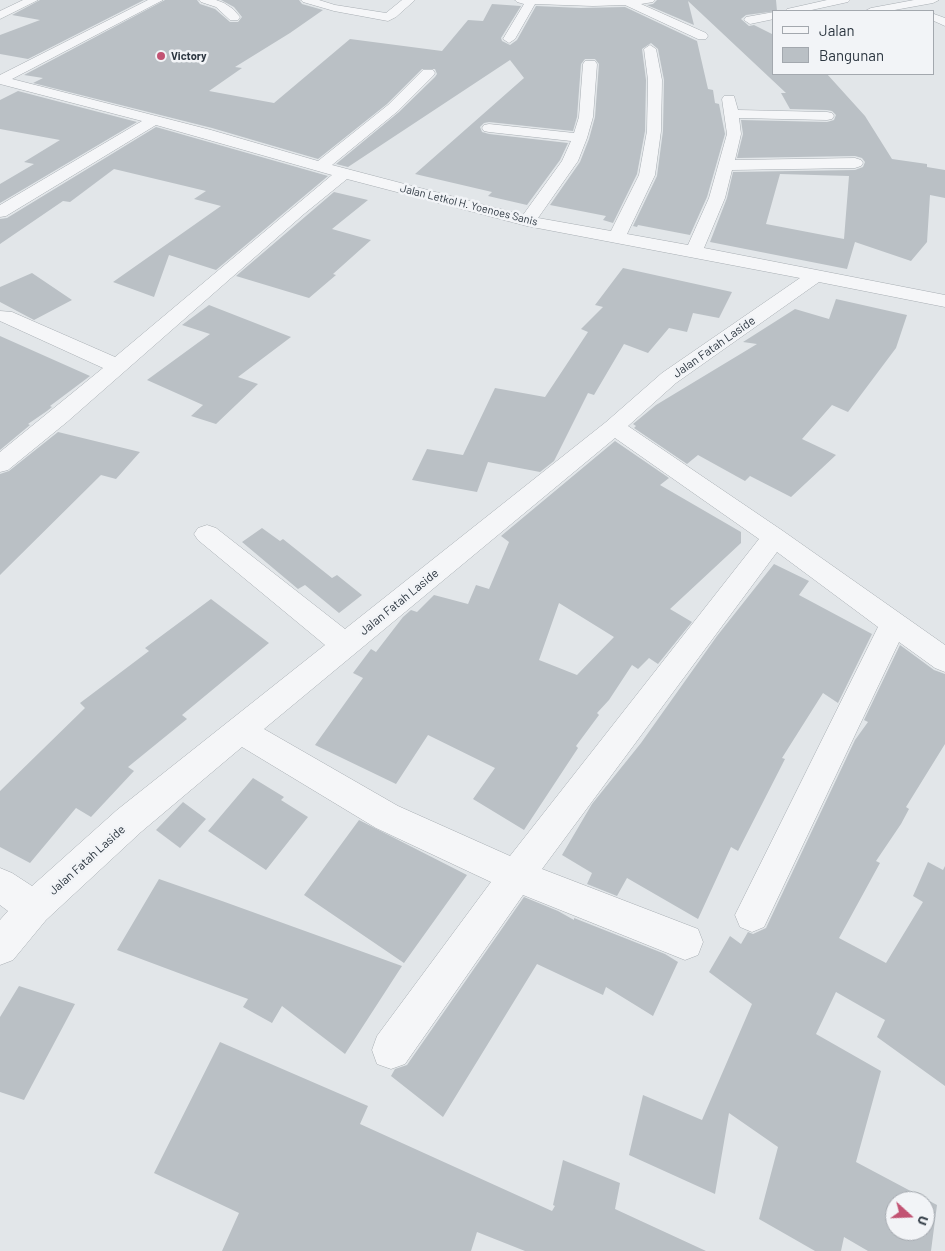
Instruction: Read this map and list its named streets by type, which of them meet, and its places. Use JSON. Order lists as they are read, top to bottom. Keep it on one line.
{"streets":{"street":["Jalan Letkol H. Yoenoes Sanis","Jalan Fatah Laside"]},"crossings":[["Jalan Letkol H. Yoenoes Sanis","Jalan Fatah Laside"]],"places":["Victory"],"legend":["Jalan","Bangunan"],"north":"right"}
